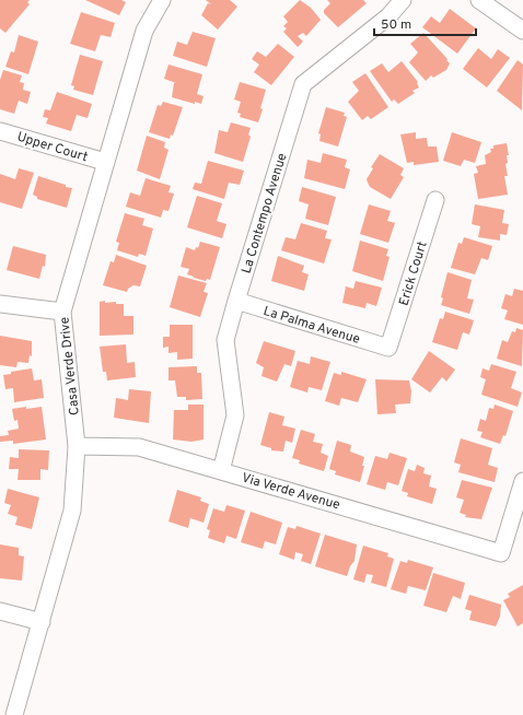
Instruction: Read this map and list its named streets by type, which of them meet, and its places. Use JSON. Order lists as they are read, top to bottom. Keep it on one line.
{"streets":{"street":["Upper Court","La Contempo Avenue","Erick Court","La Palma Avenue","Casa Verde Drive","Via Verde Avenue"]},"crossings":[["Upper Court","Casa Verde Drive"],["La Contempo Avenue","La Palma Avenue"],["La Contempo Avenue","Via Verde Avenue"],["Erick Court","La Palma Avenue"],["Casa Verde Drive","Via Verde Avenue"]],"scale_bar":"50 m"}
